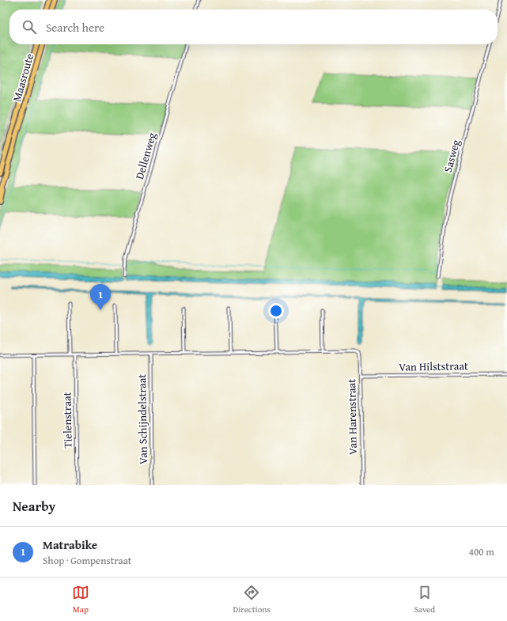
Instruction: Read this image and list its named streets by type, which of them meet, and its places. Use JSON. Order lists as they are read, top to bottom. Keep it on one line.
{"streets":{"highway":["Maasroute"],"street":["Dellenweg","Sasweg","Van Hilststraat","Van Harenstraat","Van Schijndelstraat","Tielenstraat"]},"crossings":[["Van Hilststraat","Van Harenstraat"]],"page":{"search":"Search here","pins":"1","heading":"Nearby","list":[{"mark":"1","name":"Matrabike","note":"Shop · Gompenstraat","value":"400 m"}],"nav":["Map","Directions","Saved"]}}
